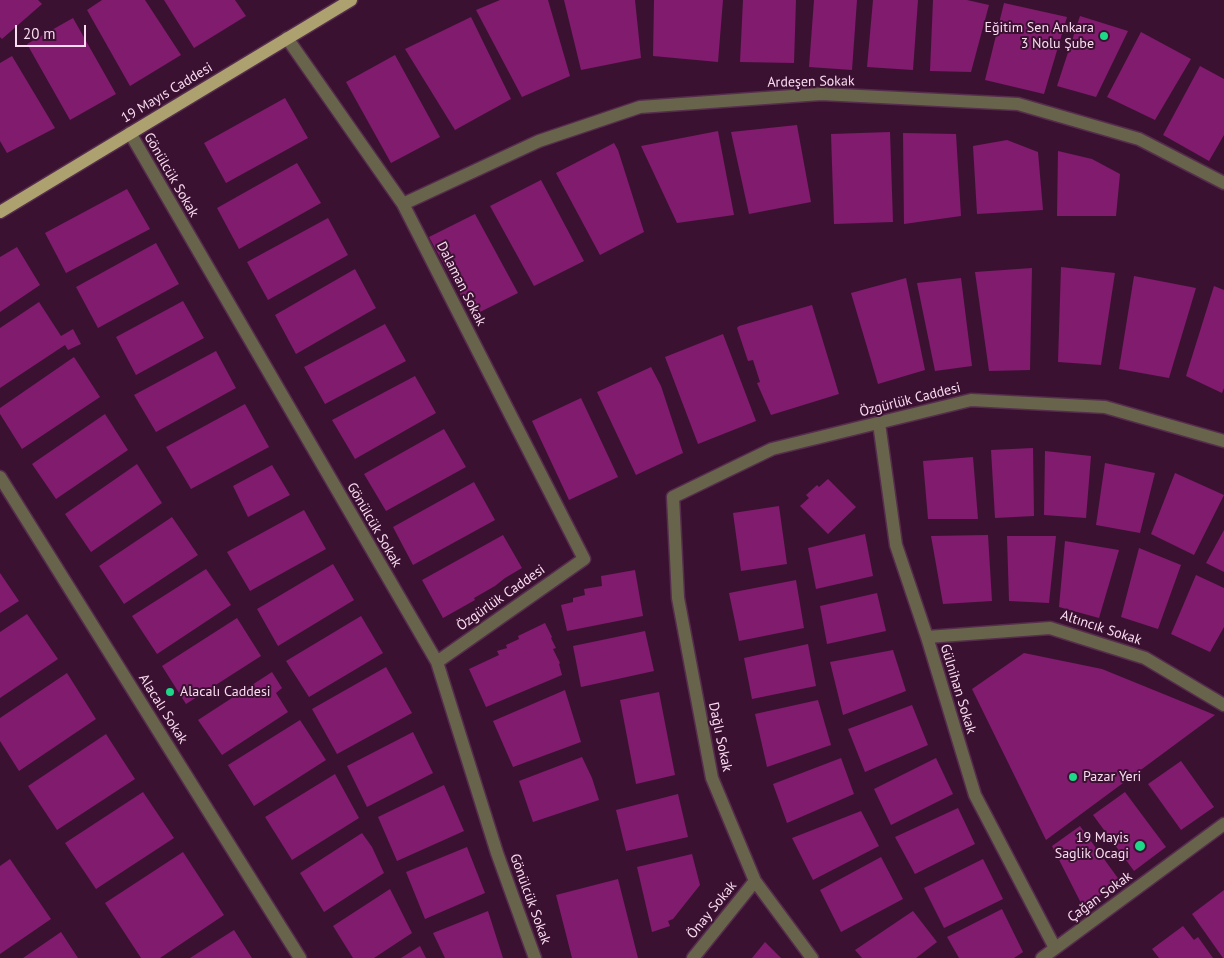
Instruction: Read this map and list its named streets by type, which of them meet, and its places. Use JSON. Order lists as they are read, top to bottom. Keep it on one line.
{"streets":{"main road":["19 Mayıs Caddesi"],"street":["Ardeşen Sokak","Gönülcük Sokak","Dalaman Sokak","Özgürlük Caddesi","Altıncık Sokak","Gülnihan Sokak","Alacalı Sokak","Dağlı Sokak","Çağan Sokak","Önay Sokak"]},"crossings":[["Ardeşen Sokak","Dalaman Sokak"],["19 Mayıs Caddesi","Gönülcük Sokak"],["19 Mayıs Caddesi","Dalaman Sokak"],["Gönülcük Sokak","Özgürlük Caddesi"],["Dalaman Sokak","Özgürlük Caddesi"],["Özgürlük Caddesi","Gülnihan Sokak"],["Özgürlük Caddesi","Dağlı Sokak"],["Altıncık Sokak","Gülnihan Sokak"],["Gülnihan Sokak","Çağan Sokak"],["Dağlı Sokak","Önay Sokak"]],"places":["Eğitim Sen Ankara 3 Nolu Şube","Alacalı Caddesi","Pazar Yeri","19 Mayis Saglik Ocagi"],"scale_bar":"20 m"}
